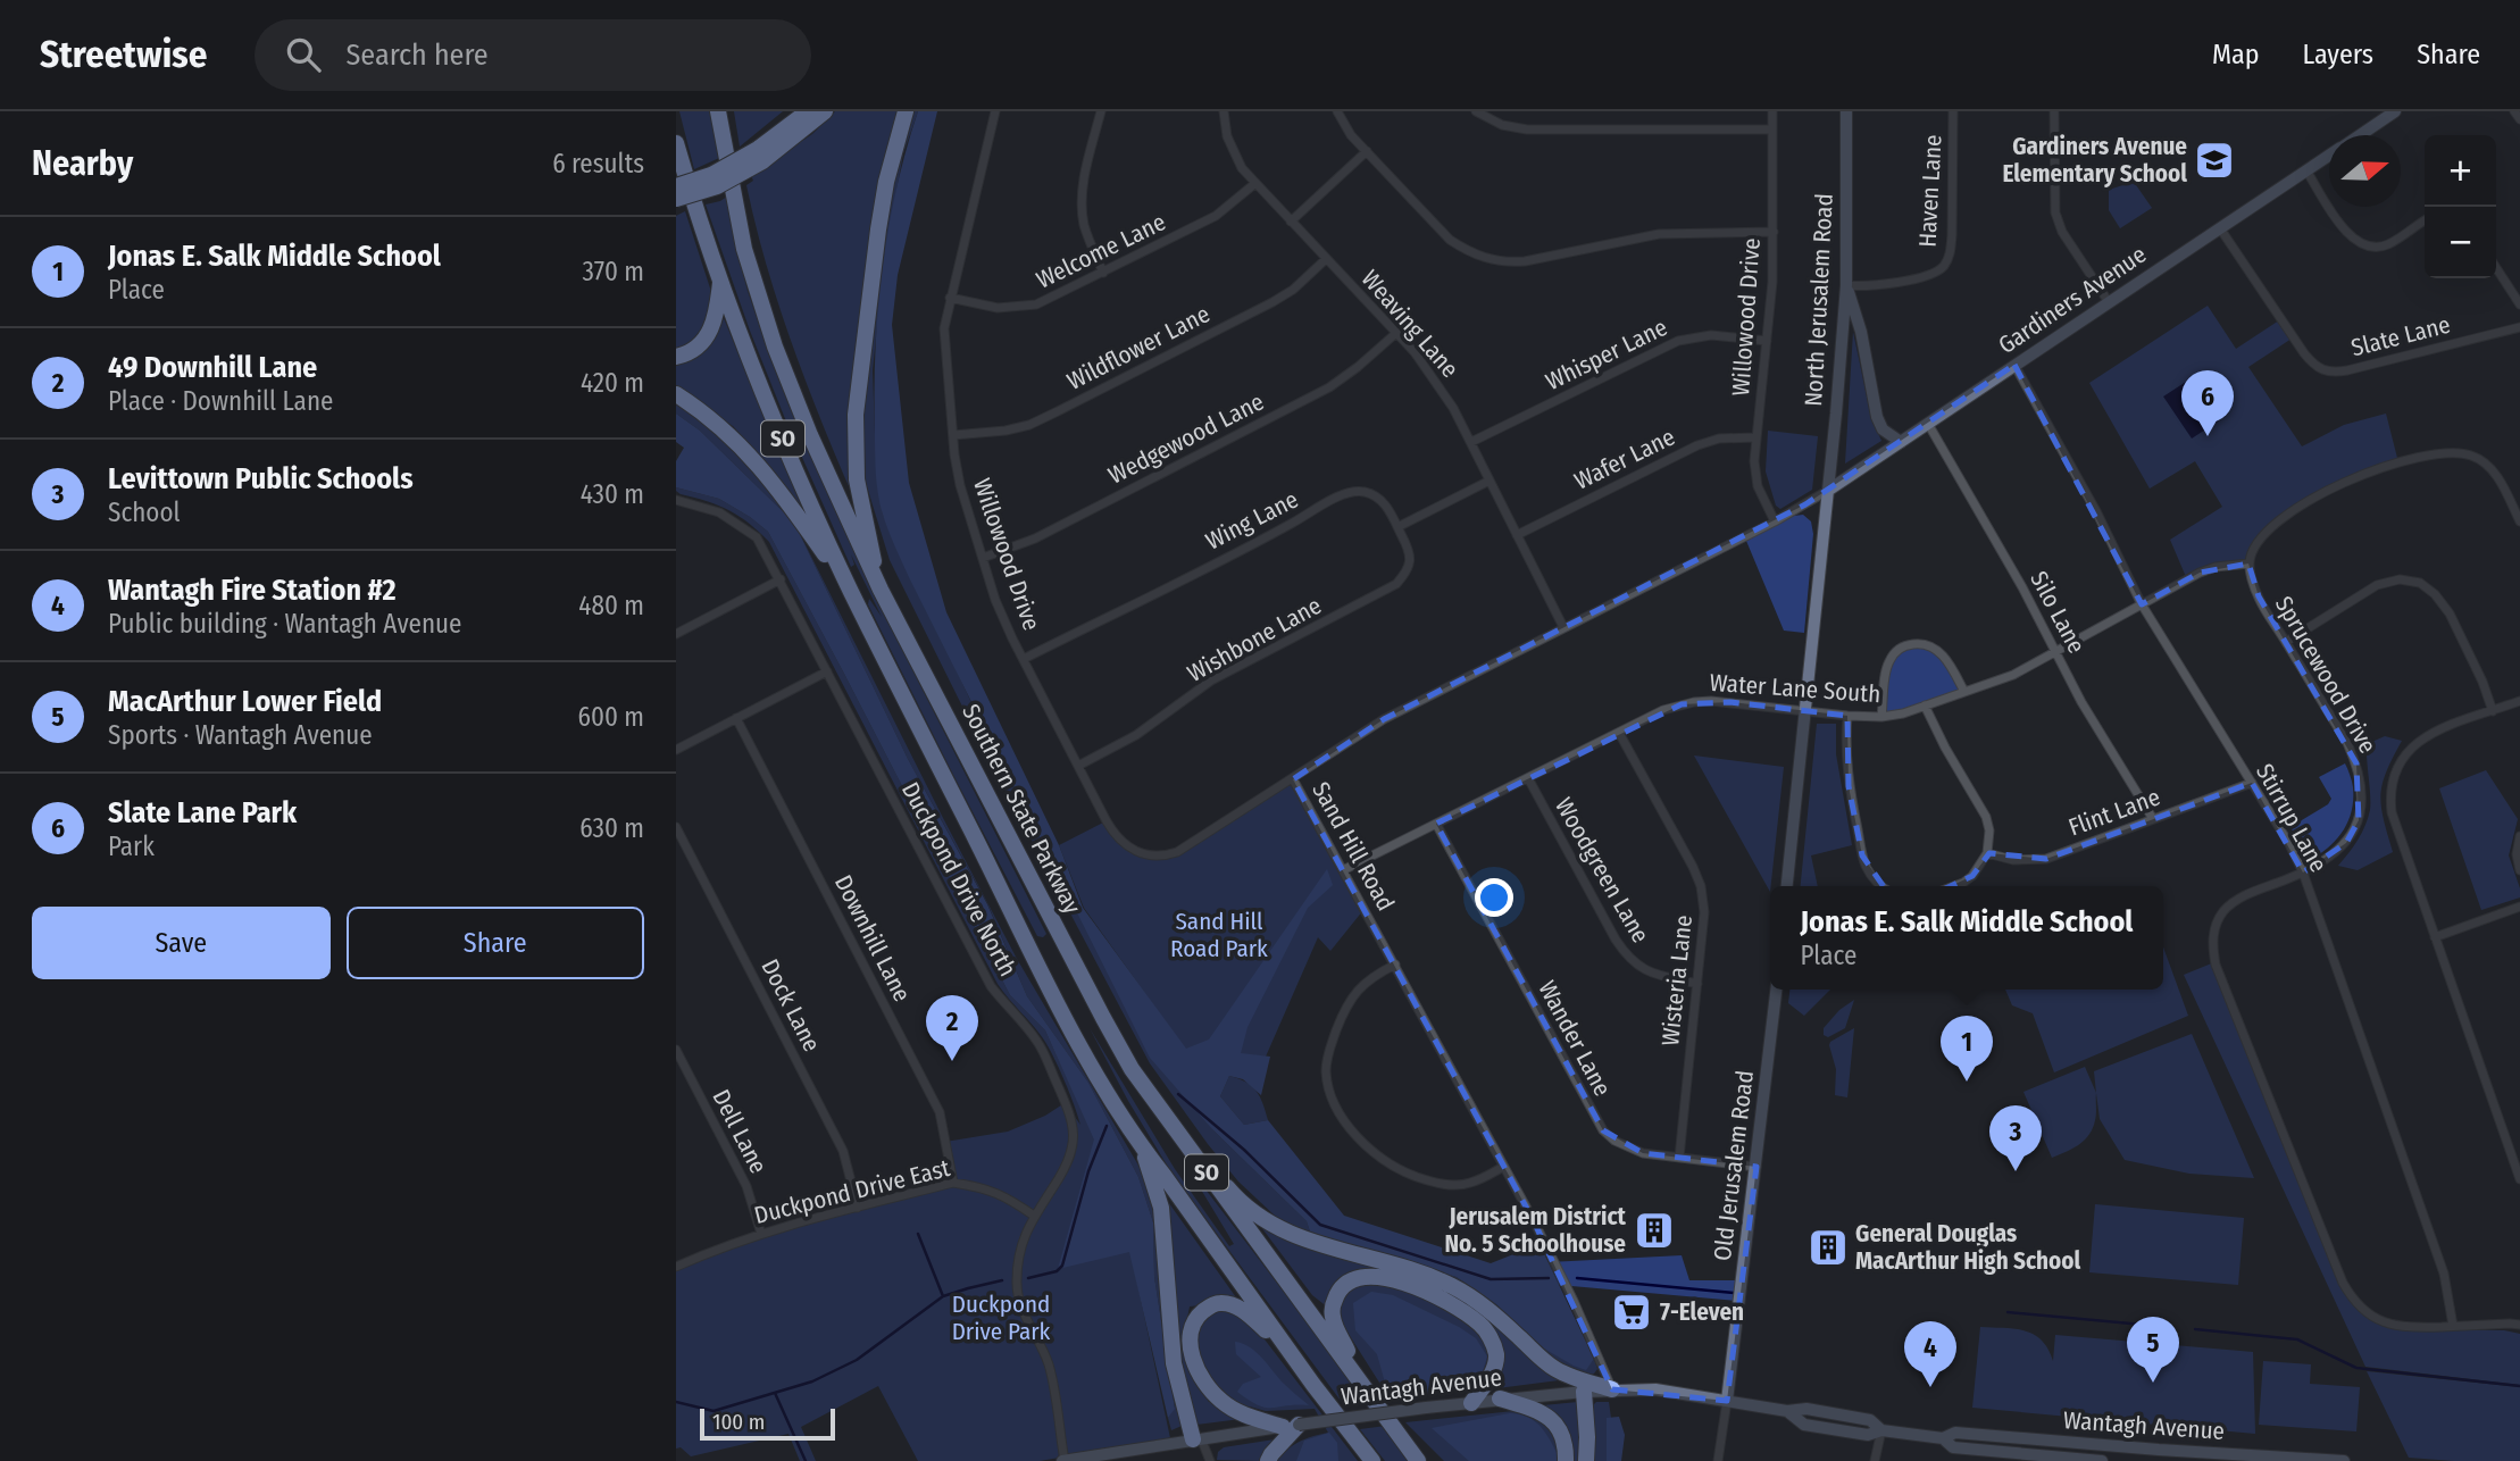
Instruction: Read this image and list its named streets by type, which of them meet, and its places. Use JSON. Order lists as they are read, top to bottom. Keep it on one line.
{"streets":{"highway":["SO","Southern State Parkway"],"main road":["North Jerusalem Road","Gardiners Avenue","Old Jerusalem Road","Wantagh Avenue"],"street":["Haven Lane","Welcome Lane","Willowood Drive","Weaving Lane","Slate Lane","Wildflower Lane","Whisper Lane","Wedgewood Lane","Wafer Lane","Wing Lane","Silo Lane","Wishbone Lane","Sprucewood Drive","Water Lane South","Flint Lane","Stirrup Lane","Sand Hill Road","Woodgreen Lane","Duckpond Drive North","Downhill Lane","Wisteria Lane","Dock Lane","Wander Lane","Dell Lane","Duckpond Drive East"]},"crossings":[["Haven Lane","North Jerusalem Road"],["Welcome Lane","Willowood Drive"],["Welcome Lane","Weaving Lane"],["North Jerusalem Road","Gardiners Avenue"],["North Jerusalem Road","Sand Hill Road"],["Gardiners Avenue","Slate Lane"],["Gardiners Avenue","Silo Lane"],["Gardiners Avenue","Stirrup Lane"],["Gardiners Avenue","Sand Hill Road"],["Willowood Drive","Wildflower Lane"],["Willowood Drive","Whisper Lane"],["Willowood Drive","Wedgewood Lane"],["Willowood Drive","Wafer Lane"],["Willowood Drive","Wing Lane"],["Willowood Drive","Wishbone Lane"],["Willowood Drive","Sand Hill Road"],["Weaving Lane","Wildflower Lane"],["Weaving Lane","Whisper Lane"],["Weaving Lane","Wedgewood Lane"],["Weaving Lane","Wafer Lane"],["Weaving Lane","Sand Hill Road"],["Wing Lane","Wishbone Lane"],["Silo Lane","Water Lane South"],["Silo Lane","Flint Lane"],["Sprucewood Drive","Water Lane South"],["Sprucewood Drive","Stirrup Lane"],["Water Lane South","Stirrup Lane"],["Water Lane South","Sand Hill Road"],["Water Lane South","Woodgreen Lane"],["Water Lane South","Wisteria Lane"],["Water Lane South","Wander Lane"],["Flint Lane","Stirrup Lane"],["Sand Hill Road","Wantagh Avenue"],["Woodgreen Lane","Wisteria Lane"],["Duckpond Drive North","Duckpond Drive East"],["Duckpond Drive North","Wantagh Avenue"],["Downhill Lane","Duckpond Drive East"],["Wisteria Lane","Wander Lane"],["Dock Lane","Duckpond Drive East"],["Wander Lane","Old Jerusalem Road"],["Dell Lane","Duckpond Drive East"],["Old Jerusalem Road","Wantagh Avenue"]],"parks":["Sand Hill Road Park","Duckpond Drive Park"],"places":{"school or university":["Gardiners Avenue Elementary School"],"building":["Jerusalem District No. 5 Schoolhouse","General Douglas MacArthur High School"],"supermarket":["7-Eleven"]},"scale_bar":"100 m","north":"right","page":{"header":"Streetwise","search":"Search here","nav":["Map","Layers","Share"],"heading":["Nearby","6 results"],"map_buttons":["+","−"],"list":[{"mark":"1","name":"Jonas E. Salk Middle School","note":"Place","value":"370 m"},{"mark":"2","name":"49 Downhill Lane","note":"Place · Downhill Lane","value":"420 m"},{"mark":"3","name":"Levittown Public Schools","note":"School","value":"430 m"},{"mark":"4","name":"Wantagh Fire Station #2","note":"Public building · Wantagh Avenue","value":"480 m"},{"mark":"5","name":"MacArthur Lower Field","note":"Sports · Wantagh Avenue","value":"600 m"},{"mark":"6","name":"Slate Lane Park","note":"Park","value":"630 m"}],"pins":["6","2","1","3","5","4"],"buttons":["Save","Share"],"popup":["Jonas E. Salk Middle School","Place"],"scale":"100 m"}}
